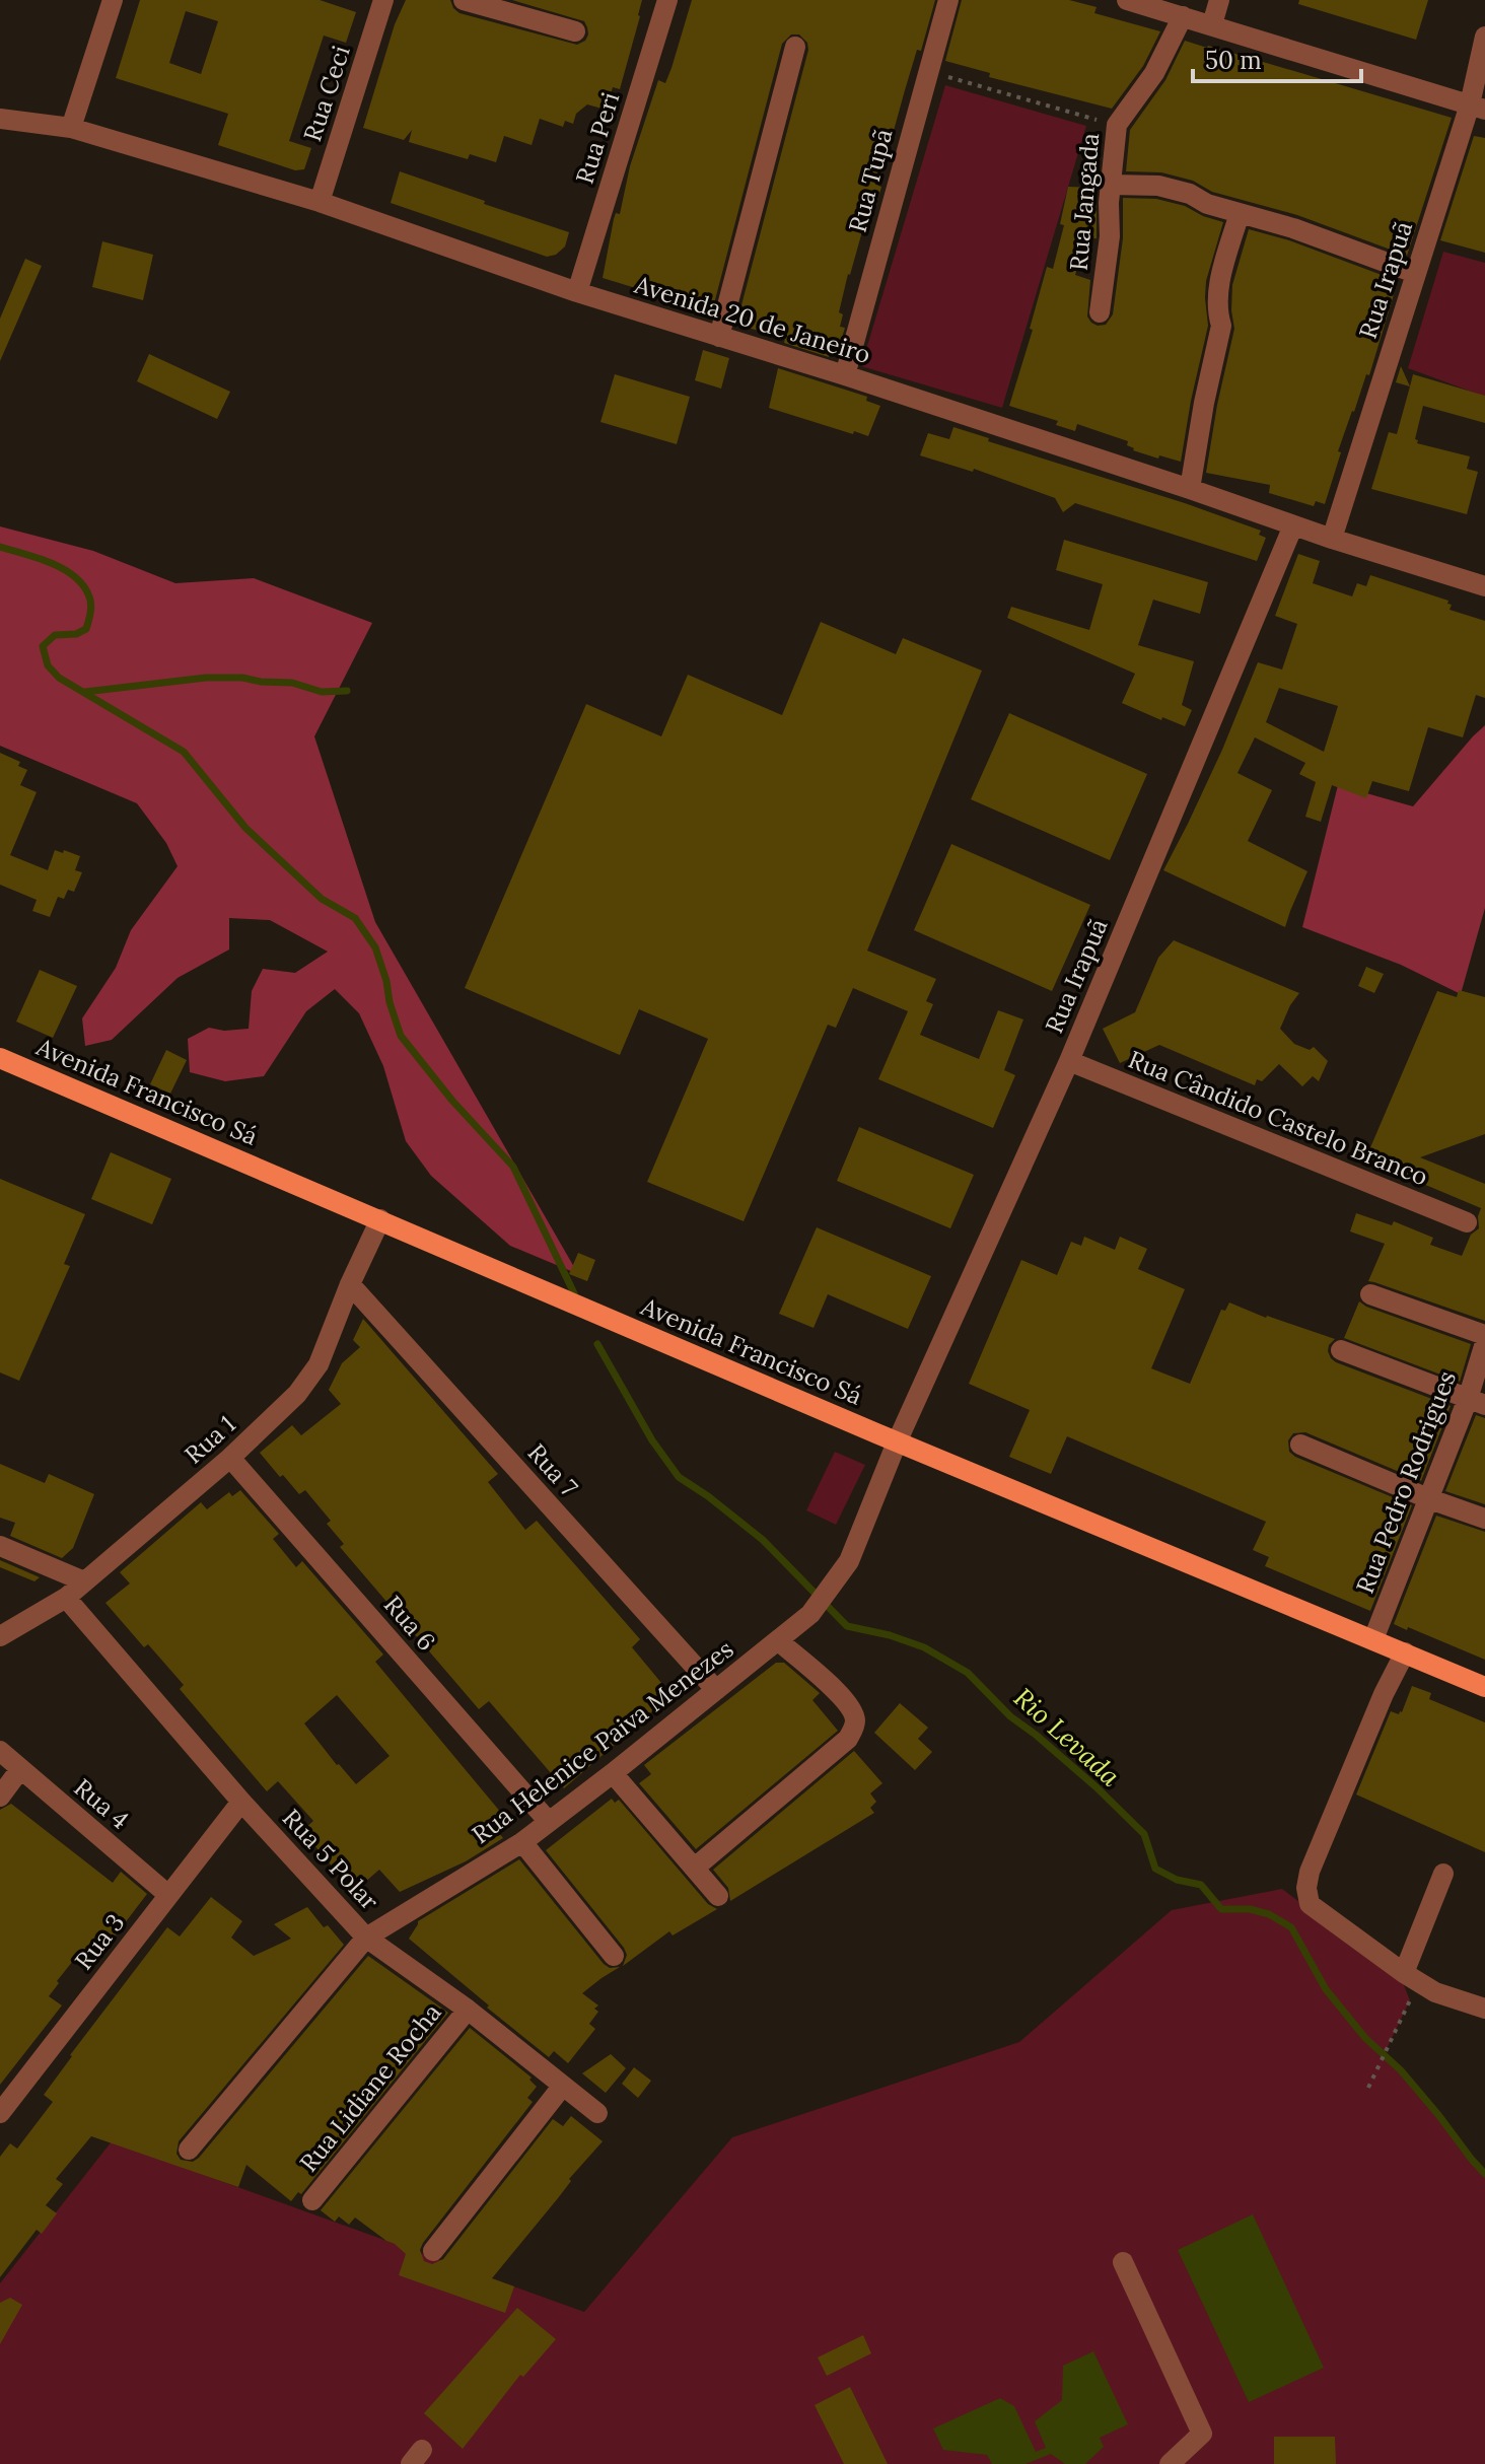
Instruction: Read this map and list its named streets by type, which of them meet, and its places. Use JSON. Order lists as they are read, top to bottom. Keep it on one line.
{"streets":{"main road":["Avenida Francisco Sá"],"street":["Rua Ceci","Rua Peri","Rua Tupã","Rua Jangada","Rua Irapuã","Avenida 20 de Janeiro","Rua Cândido Castelo Branco","Rua 1","Rua 7","Rua Pedro Rodrigues","Rua 6","Rua Helenice Paiva Menezes","Rua 4","Rua 5 Polar","Rua 3","Rua Lidiane Rocha"]},"crossings":[["Rua Ceci","Avenida 20 de Janeiro"],["Rua Peri","Avenida 20 de Janeiro"],["Rua Tupã","Avenida 20 de Janeiro"],["Rua Irapuã","Avenida 20 de Janeiro"],["Rua Irapuã","Avenida Francisco Sá"],["Rua Irapuã","Rua Cândido Castelo Branco"],["Rua Irapuã","Rua Helenice Paiva Menezes"],["Avenida Francisco Sá","Rua 1"],["Avenida Francisco Sá","Rua Pedro Rodrigues"],["Avenida Francisco Sá","Rua Helenice Paiva Menezes"],["Rua 1","Rua 7"],["Rua 1","Rua 6"],["Rua 1","Rua 5 Polar"],["Rua 7","Rua Helenice Paiva Menezes"],["Rua 6","Rua Helenice Paiva Menezes"],["Rua Helenice Paiva Menezes","Rua 5 Polar"],["Rua 4","Rua 3"],["Rua 5 Polar","Rua 3"],["Rua 5 Polar","Rua Lidiane Rocha"]],"water":["Rio Levada"],"scale_bar":"50 m"}
